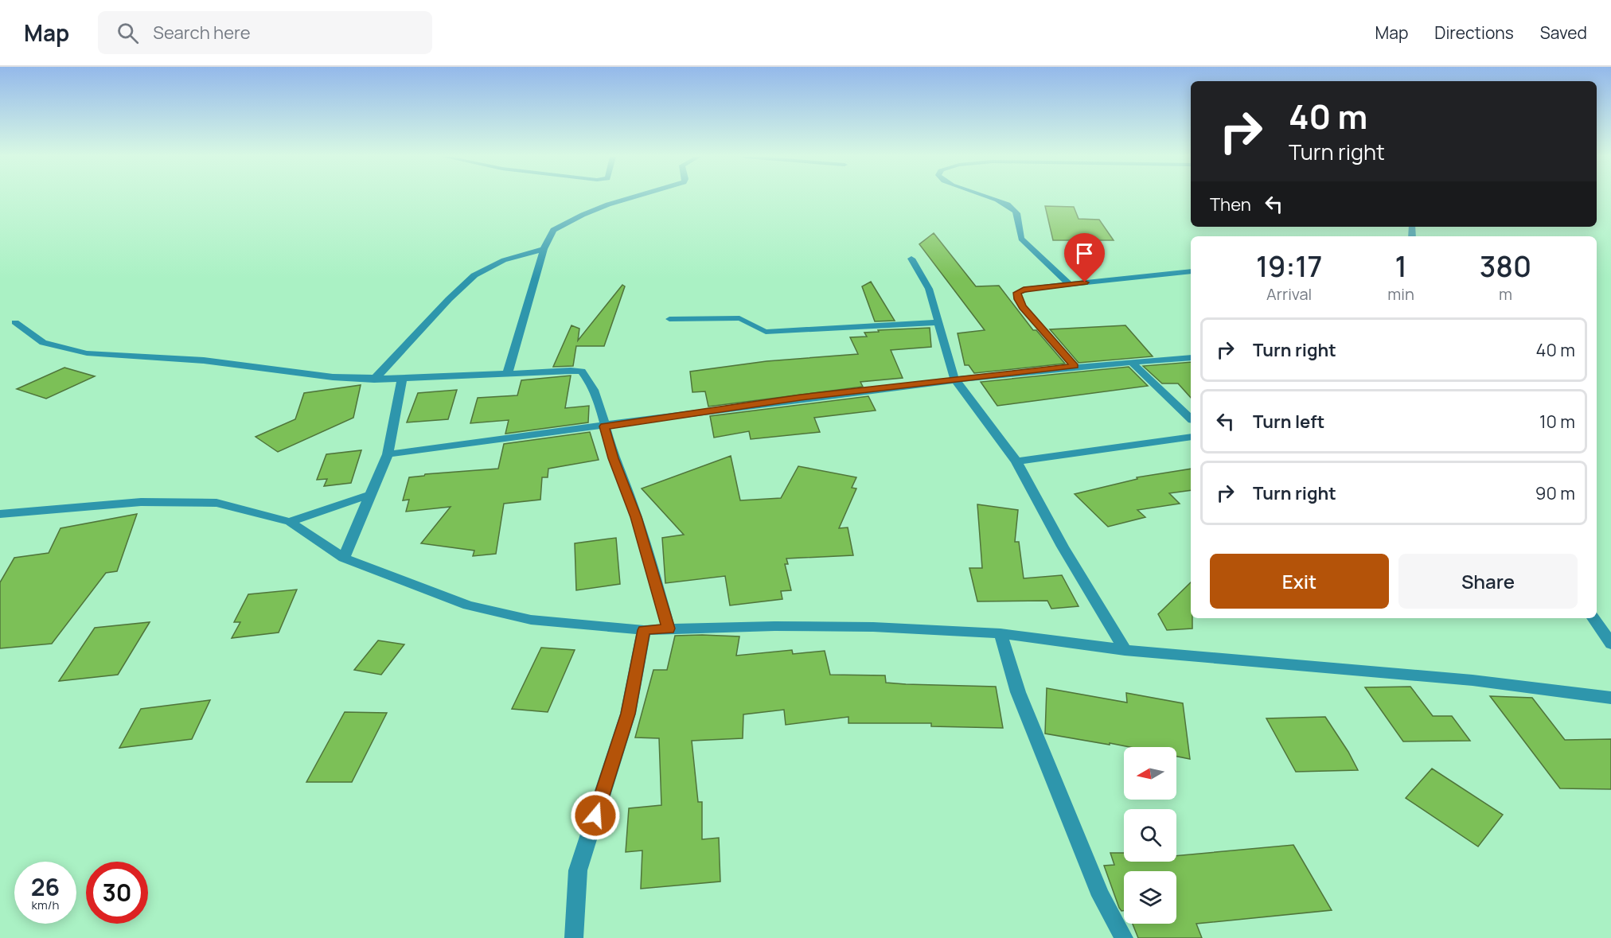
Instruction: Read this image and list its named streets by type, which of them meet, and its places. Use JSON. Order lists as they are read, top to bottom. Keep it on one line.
{"north":"left","page":{"header":"Map","search":"Search here","nav":["Map","Directions","Saved"],"turn":["40 m","Turn right"],"then":"Then","eta":["19:17","Arrival","1","min","380","m"],"list":[{"name":"Turn right","value":"40 m"},{"name":"Turn left","value":"10 m"},{"name":"Turn right","value":"90 m"}],"buttons":["Exit","Share"],"speed":"26 km/h","limit":"30"}}
